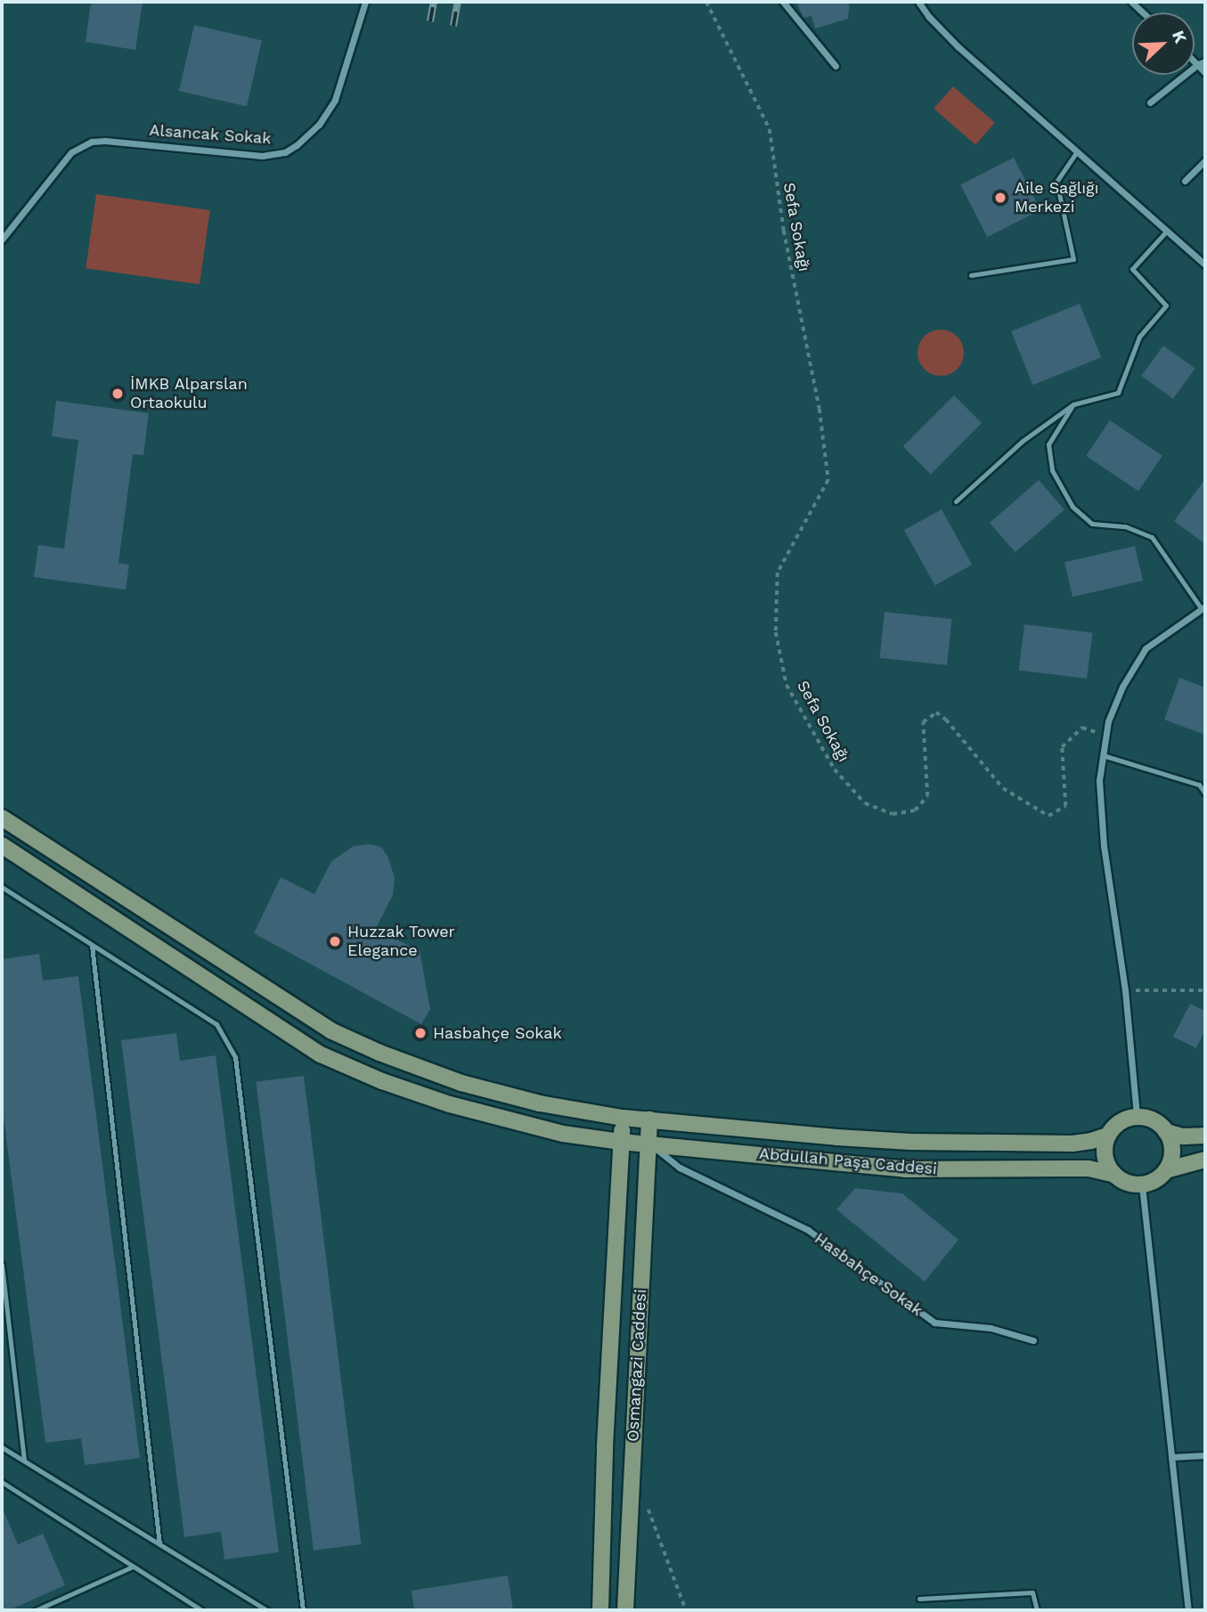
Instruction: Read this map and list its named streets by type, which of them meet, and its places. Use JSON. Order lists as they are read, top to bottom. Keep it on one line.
{"streets":{"main road":["Abdullah Paşa Caddesi","Osmangazi Caddesi"],"street":["Alsancak Sokak","Hasbahçe Sokak"],"path":["Sefa Sokağı"]},"crossings":[["Abdullah Paşa Caddesi","Hasbahçe Sokak"],["Abdullah Paşa Caddesi","Osmangazi Caddesi"],["Hasbahçe Sokak","Osmangazi Caddesi"]],"places":["Aile Sağlığı Merkezi","İMKB Alparslan Ortaokulu","Huzzak Tower Elegance","Hasbahçe Sokak"],"north":"top right"}
